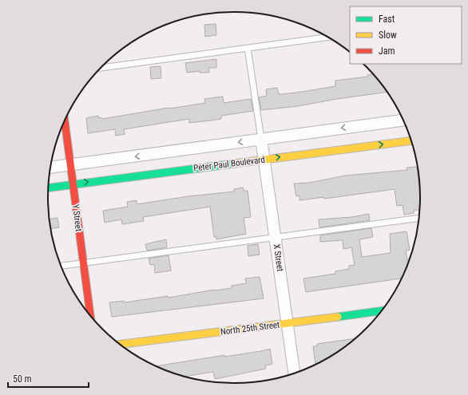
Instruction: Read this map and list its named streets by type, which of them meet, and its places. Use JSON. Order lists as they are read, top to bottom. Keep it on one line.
{"streets":{"street":["Peter Paul Boulevard","Y Street","X Street","North 25th Street"]},"crossings":[["Peter Paul Boulevard","Y Street"],["Peter Paul Boulevard","X Street"],["X Street","North 25th Street"]],"legend":["Fast","Slow","Jam"],"scale_bar":"50 m"}
